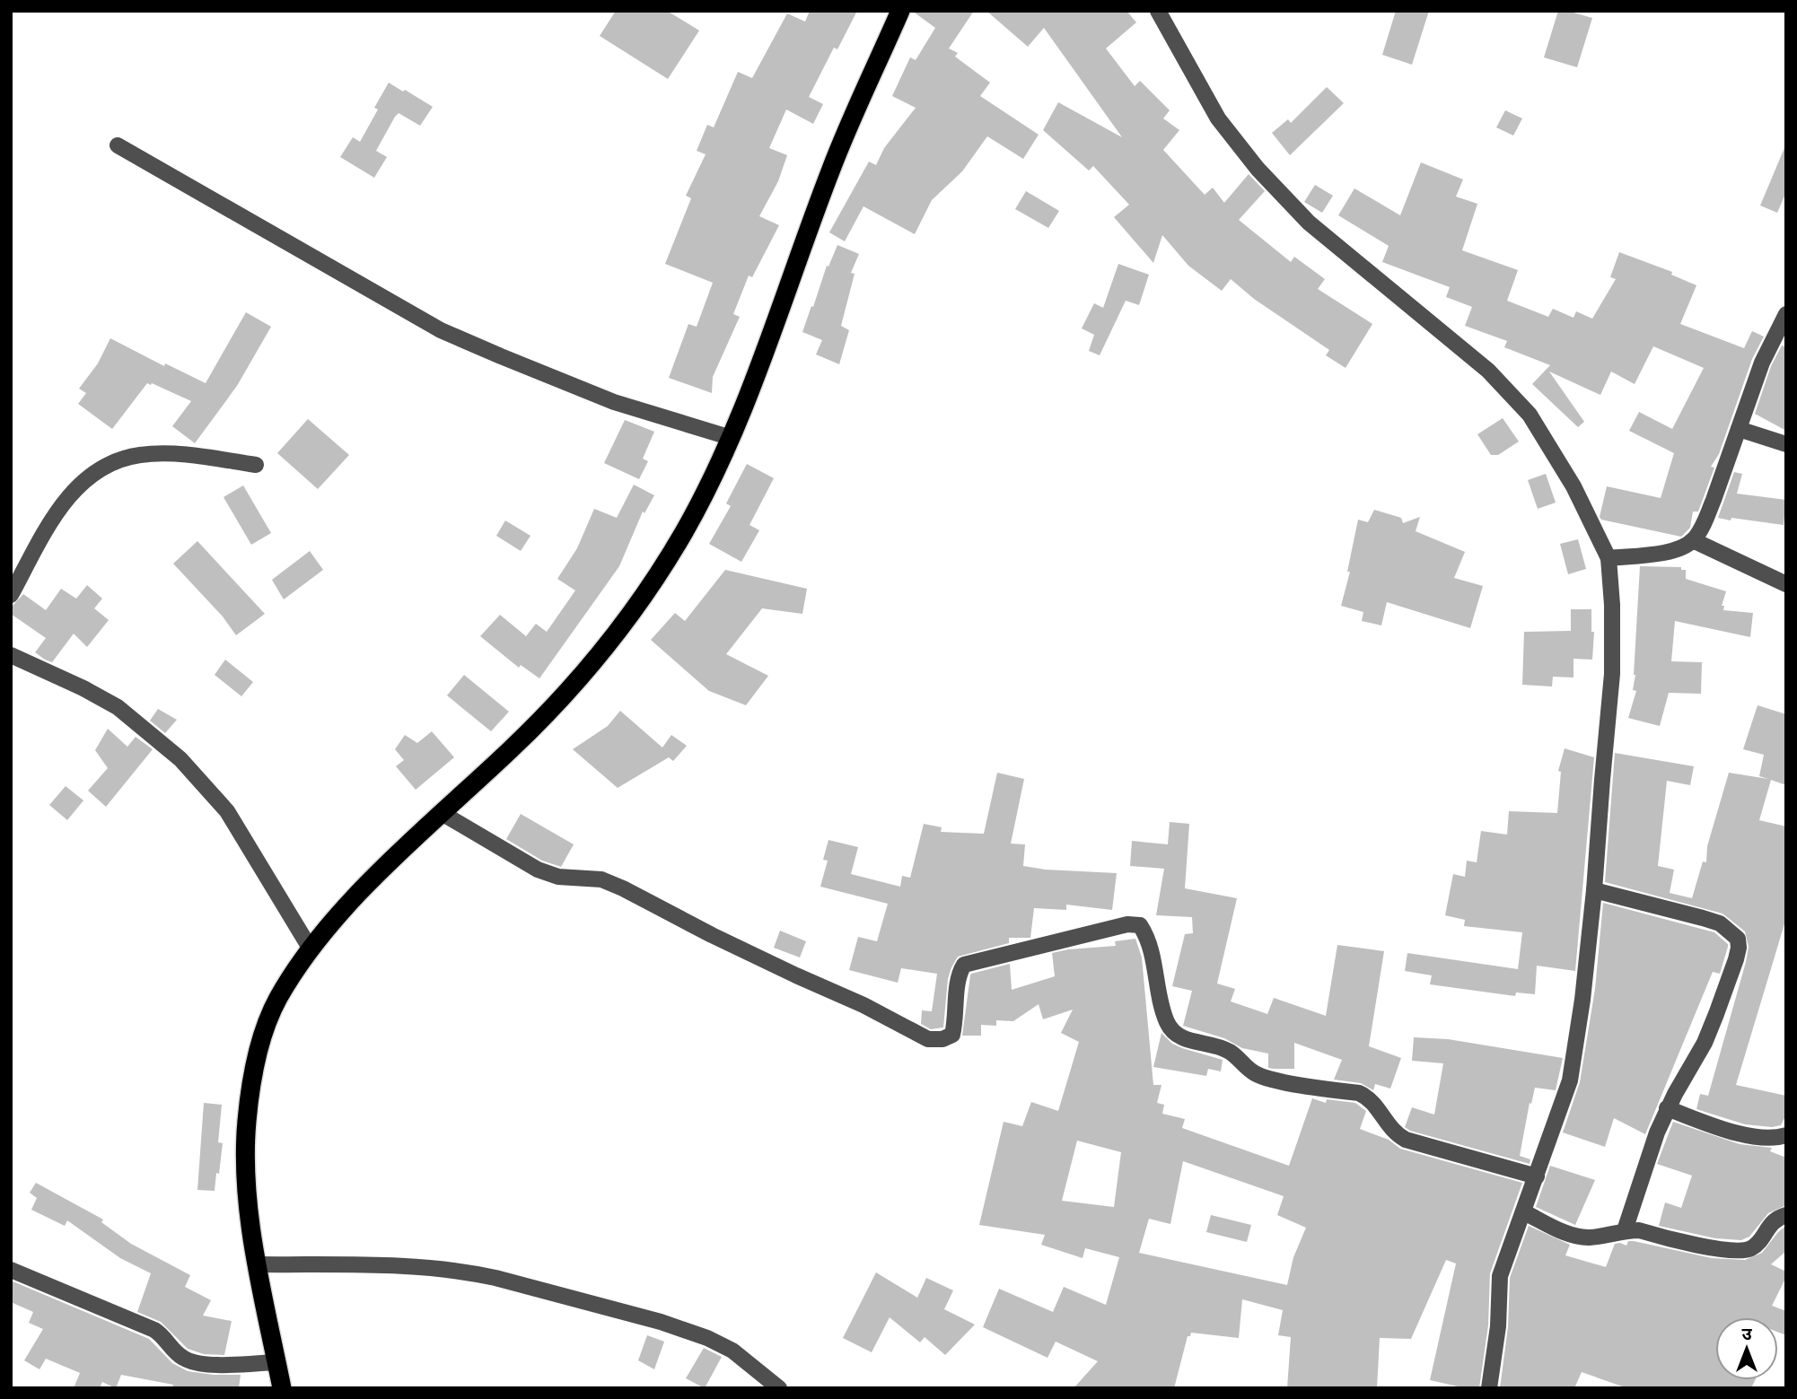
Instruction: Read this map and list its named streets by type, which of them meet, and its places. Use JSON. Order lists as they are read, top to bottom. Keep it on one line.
{"north":"top"}
